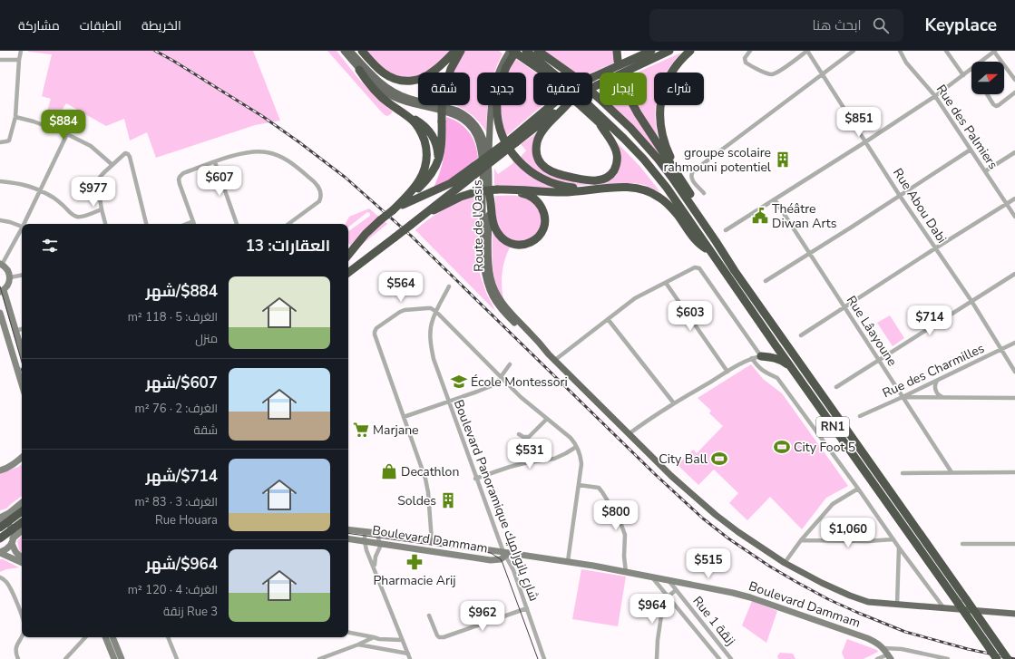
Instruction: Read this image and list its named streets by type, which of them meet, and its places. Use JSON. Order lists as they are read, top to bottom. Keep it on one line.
{"streets":{"highway":["RN1"],"main road":["Route de l'Oasis"],"street":["Rue des Palmiers","Rue Abou Dabi","Rue Lâayoune","Rue des Charmilles","Boulevard Panoramique شارع بانوراميك","Boulevard Dammam","Rue 1 زنقة"]},"crossings":[["Rue Abou Dabi","Rue des Charmilles"],["Rue Lâayoune","Rue des Charmilles"],["Boulevard Panoramique شارع بانوراميك","Boulevard Dammam"],["Boulevard Dammam","Rue 1 زنقة"]],"places":{"building":["groupe scolaire rahmouni potentiel","Soldes"],"public building":["Théâtre Diwan Arts"],"school or university":["École Montessori"],"supermarket":["Marjane"],"sports":["City Foot 5","City Ball"],"shop":["Decathlon"],"pharmacy":["Pharmacie Arij"]},"north":"right","page":{"header":"Keyplace","search":"ابحث هنا","nav":["الخريطة","الطبقات","مشاركة"],"chip":["شراء","إيجار","تصفية","جديد","شقة"],"price":["$851","$884","$607","$977","$564","$603","$714","$531","$800","$1,060","$515","$964","$962"],"heading":"العقارات: 13","list":[{"name":"$884/شهر","note":"الغرف: 5 · 118 m² · منزل"},{"name":"$607/شهر","note":"الغرف: 2 · 76 m² · شقة"},{"name":"$714/شهر","note":"الغرف: 3 · 83 m² · Rue Houara"},{"name":"$964/شهر","note":"الغرف: 4 · 120 m² · Rue 3 زنقة"}]}}
